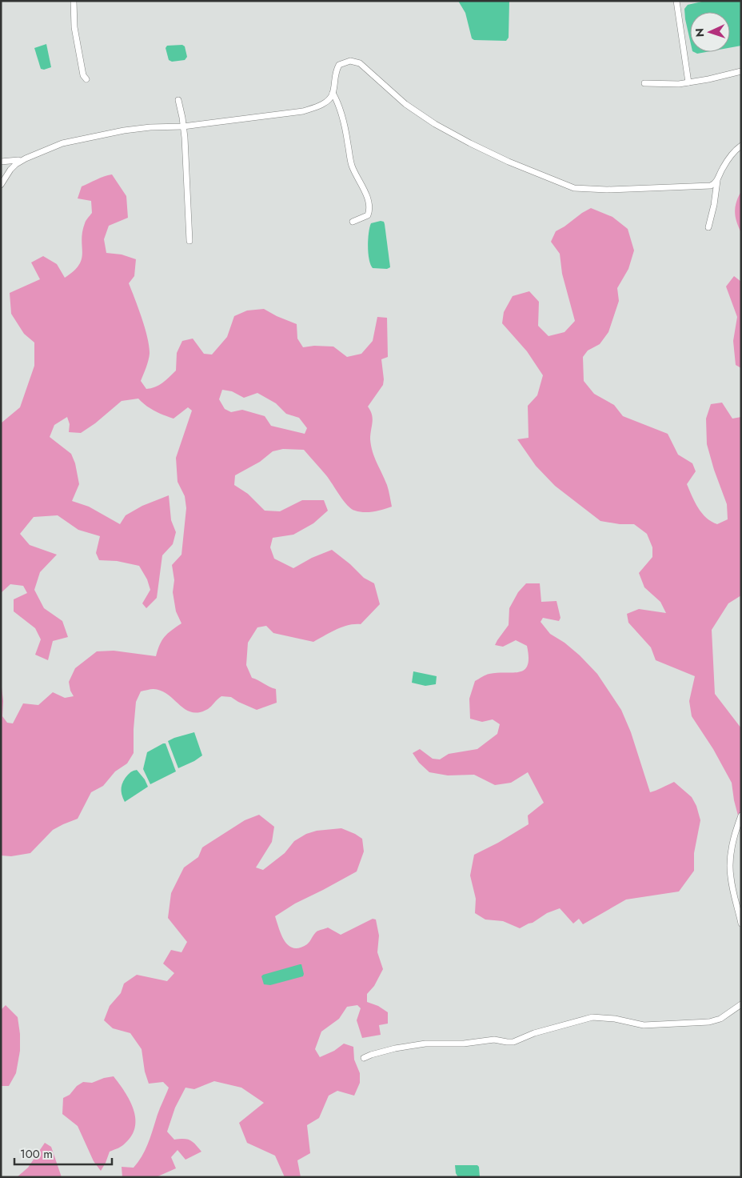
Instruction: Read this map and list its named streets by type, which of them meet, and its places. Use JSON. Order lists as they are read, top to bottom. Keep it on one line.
{"scale_bar":"100 m","north":"left"}
